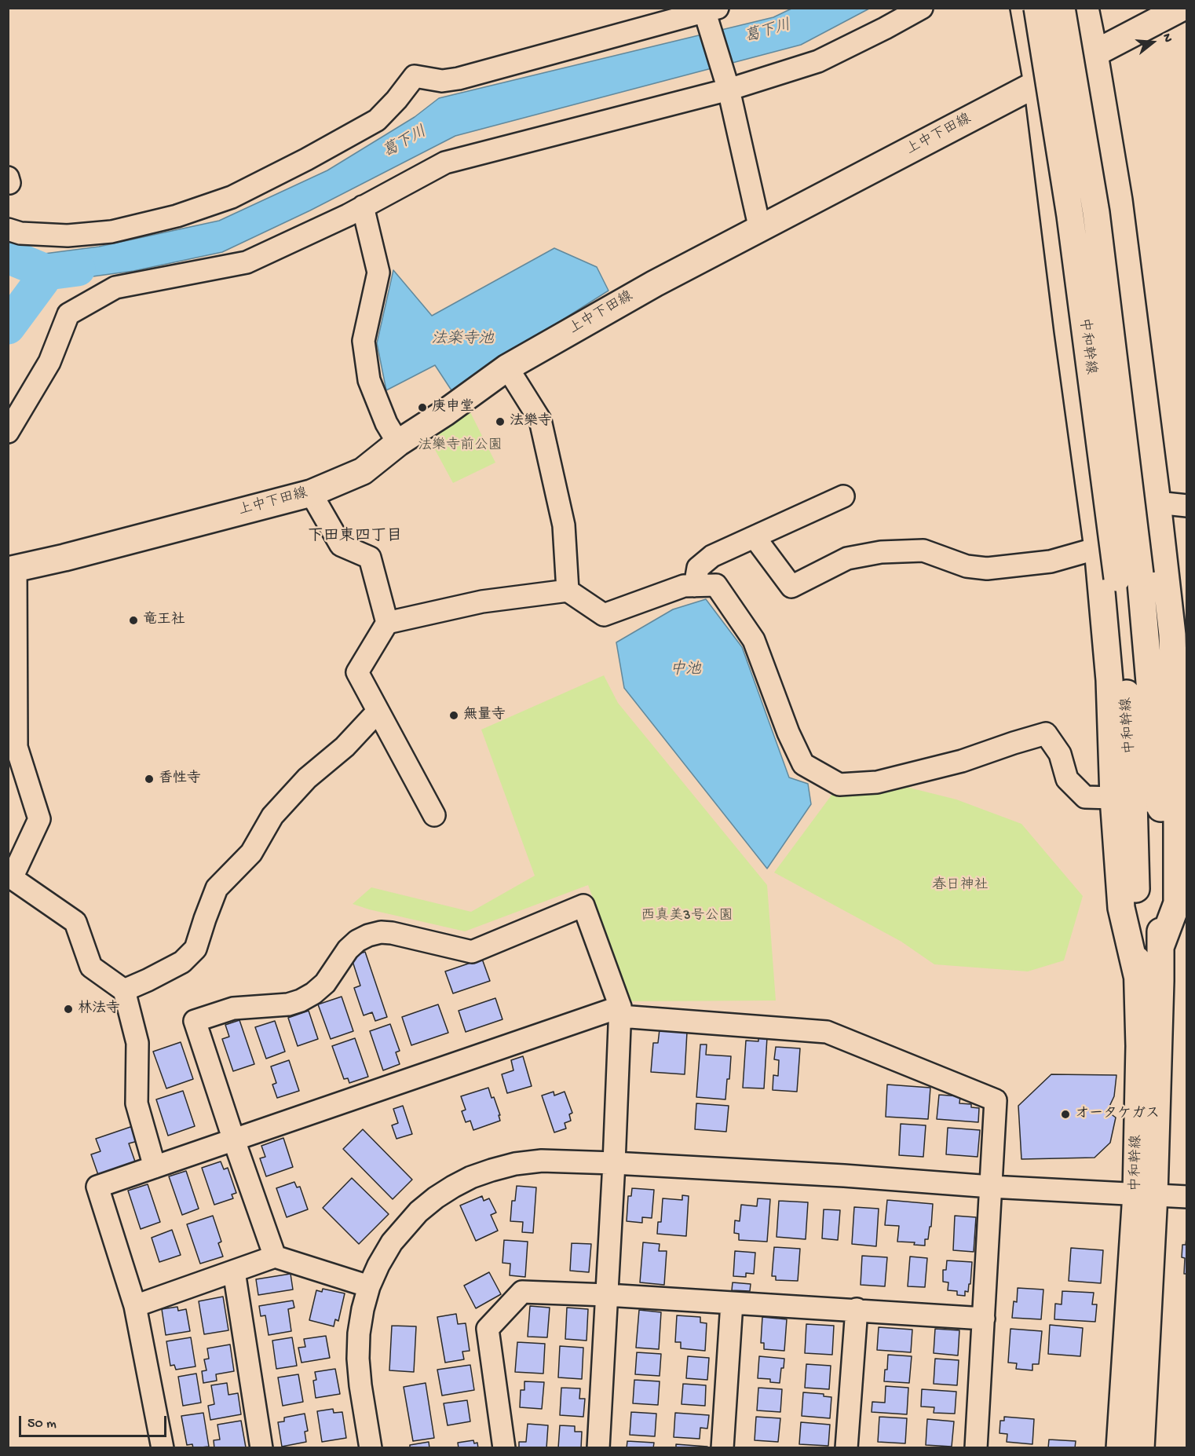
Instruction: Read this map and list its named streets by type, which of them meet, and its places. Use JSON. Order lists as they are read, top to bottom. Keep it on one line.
{"streets":{"main road":["上中下田線","中和幹線"]},"districts":["下田東四丁目"],"water":["葛下川","法楽寺池","中池"],"parks":["法樂寺前公園","春日神社","西真美3号公園"],"places":["庚申堂","法樂寺","竜王社","無量寺","香性寺","林法寺","オータケガス"],"scale_bar":"50 m","north":"right"}
